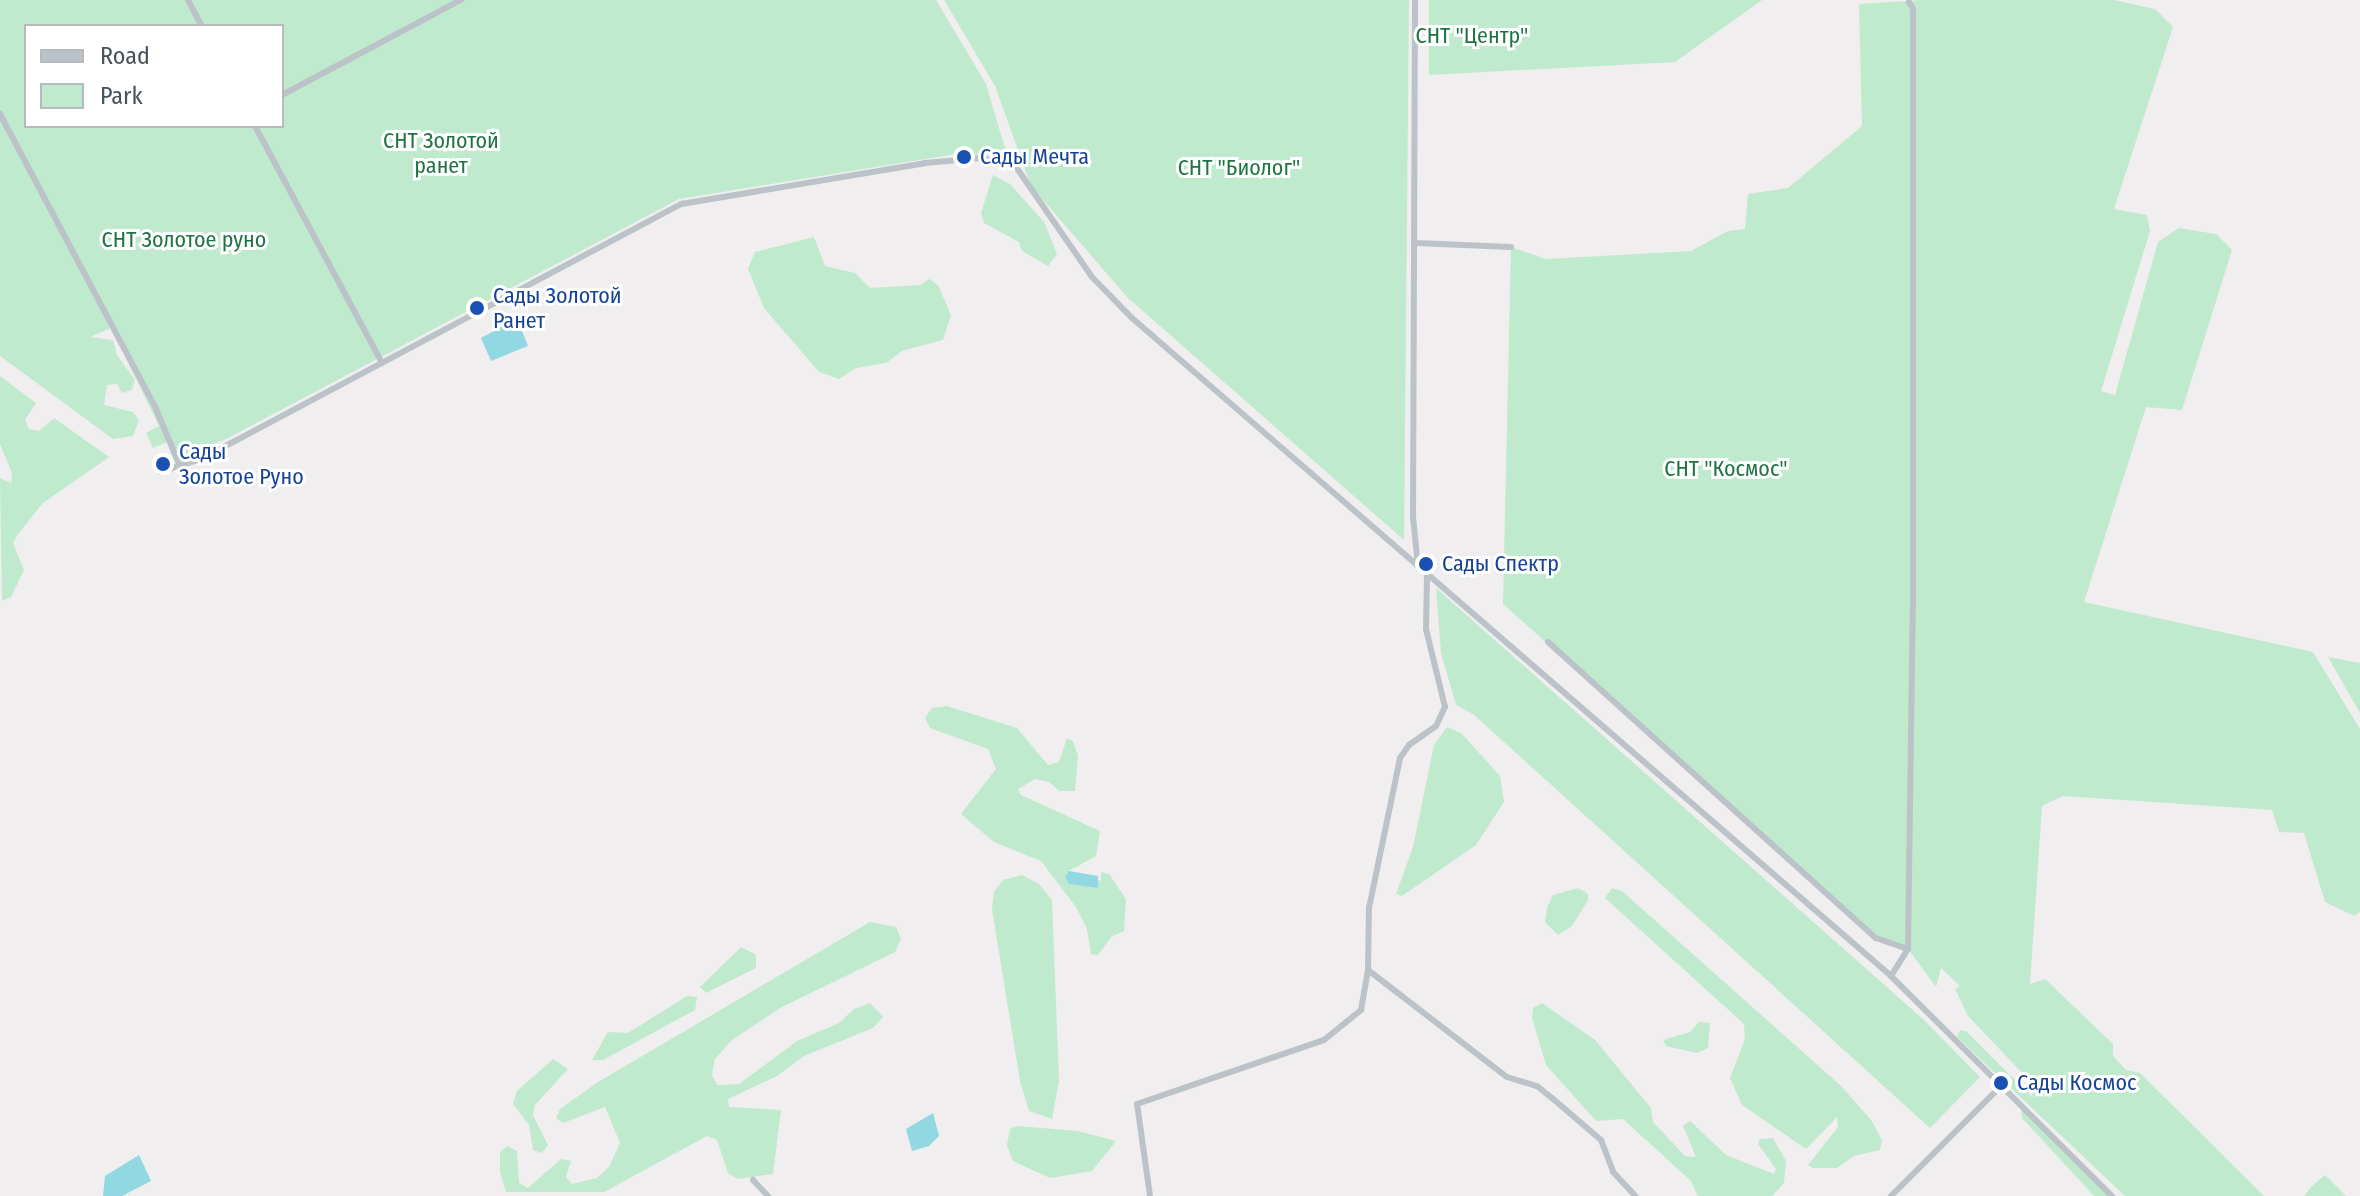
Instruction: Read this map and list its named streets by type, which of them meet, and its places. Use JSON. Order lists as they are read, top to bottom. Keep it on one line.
{"parks":["СНТ \"Центр\"","СНТ Золотой ранет","СНТ \"Биолог\"","СНТ Золотое руно","СНТ \"Космос\""],"places":["Сады Мечта","Сады Золотой Ранет","Сады Золотое Руно","Сады Спектр","Сады Космос"],"legend":["Road","Park"]}
